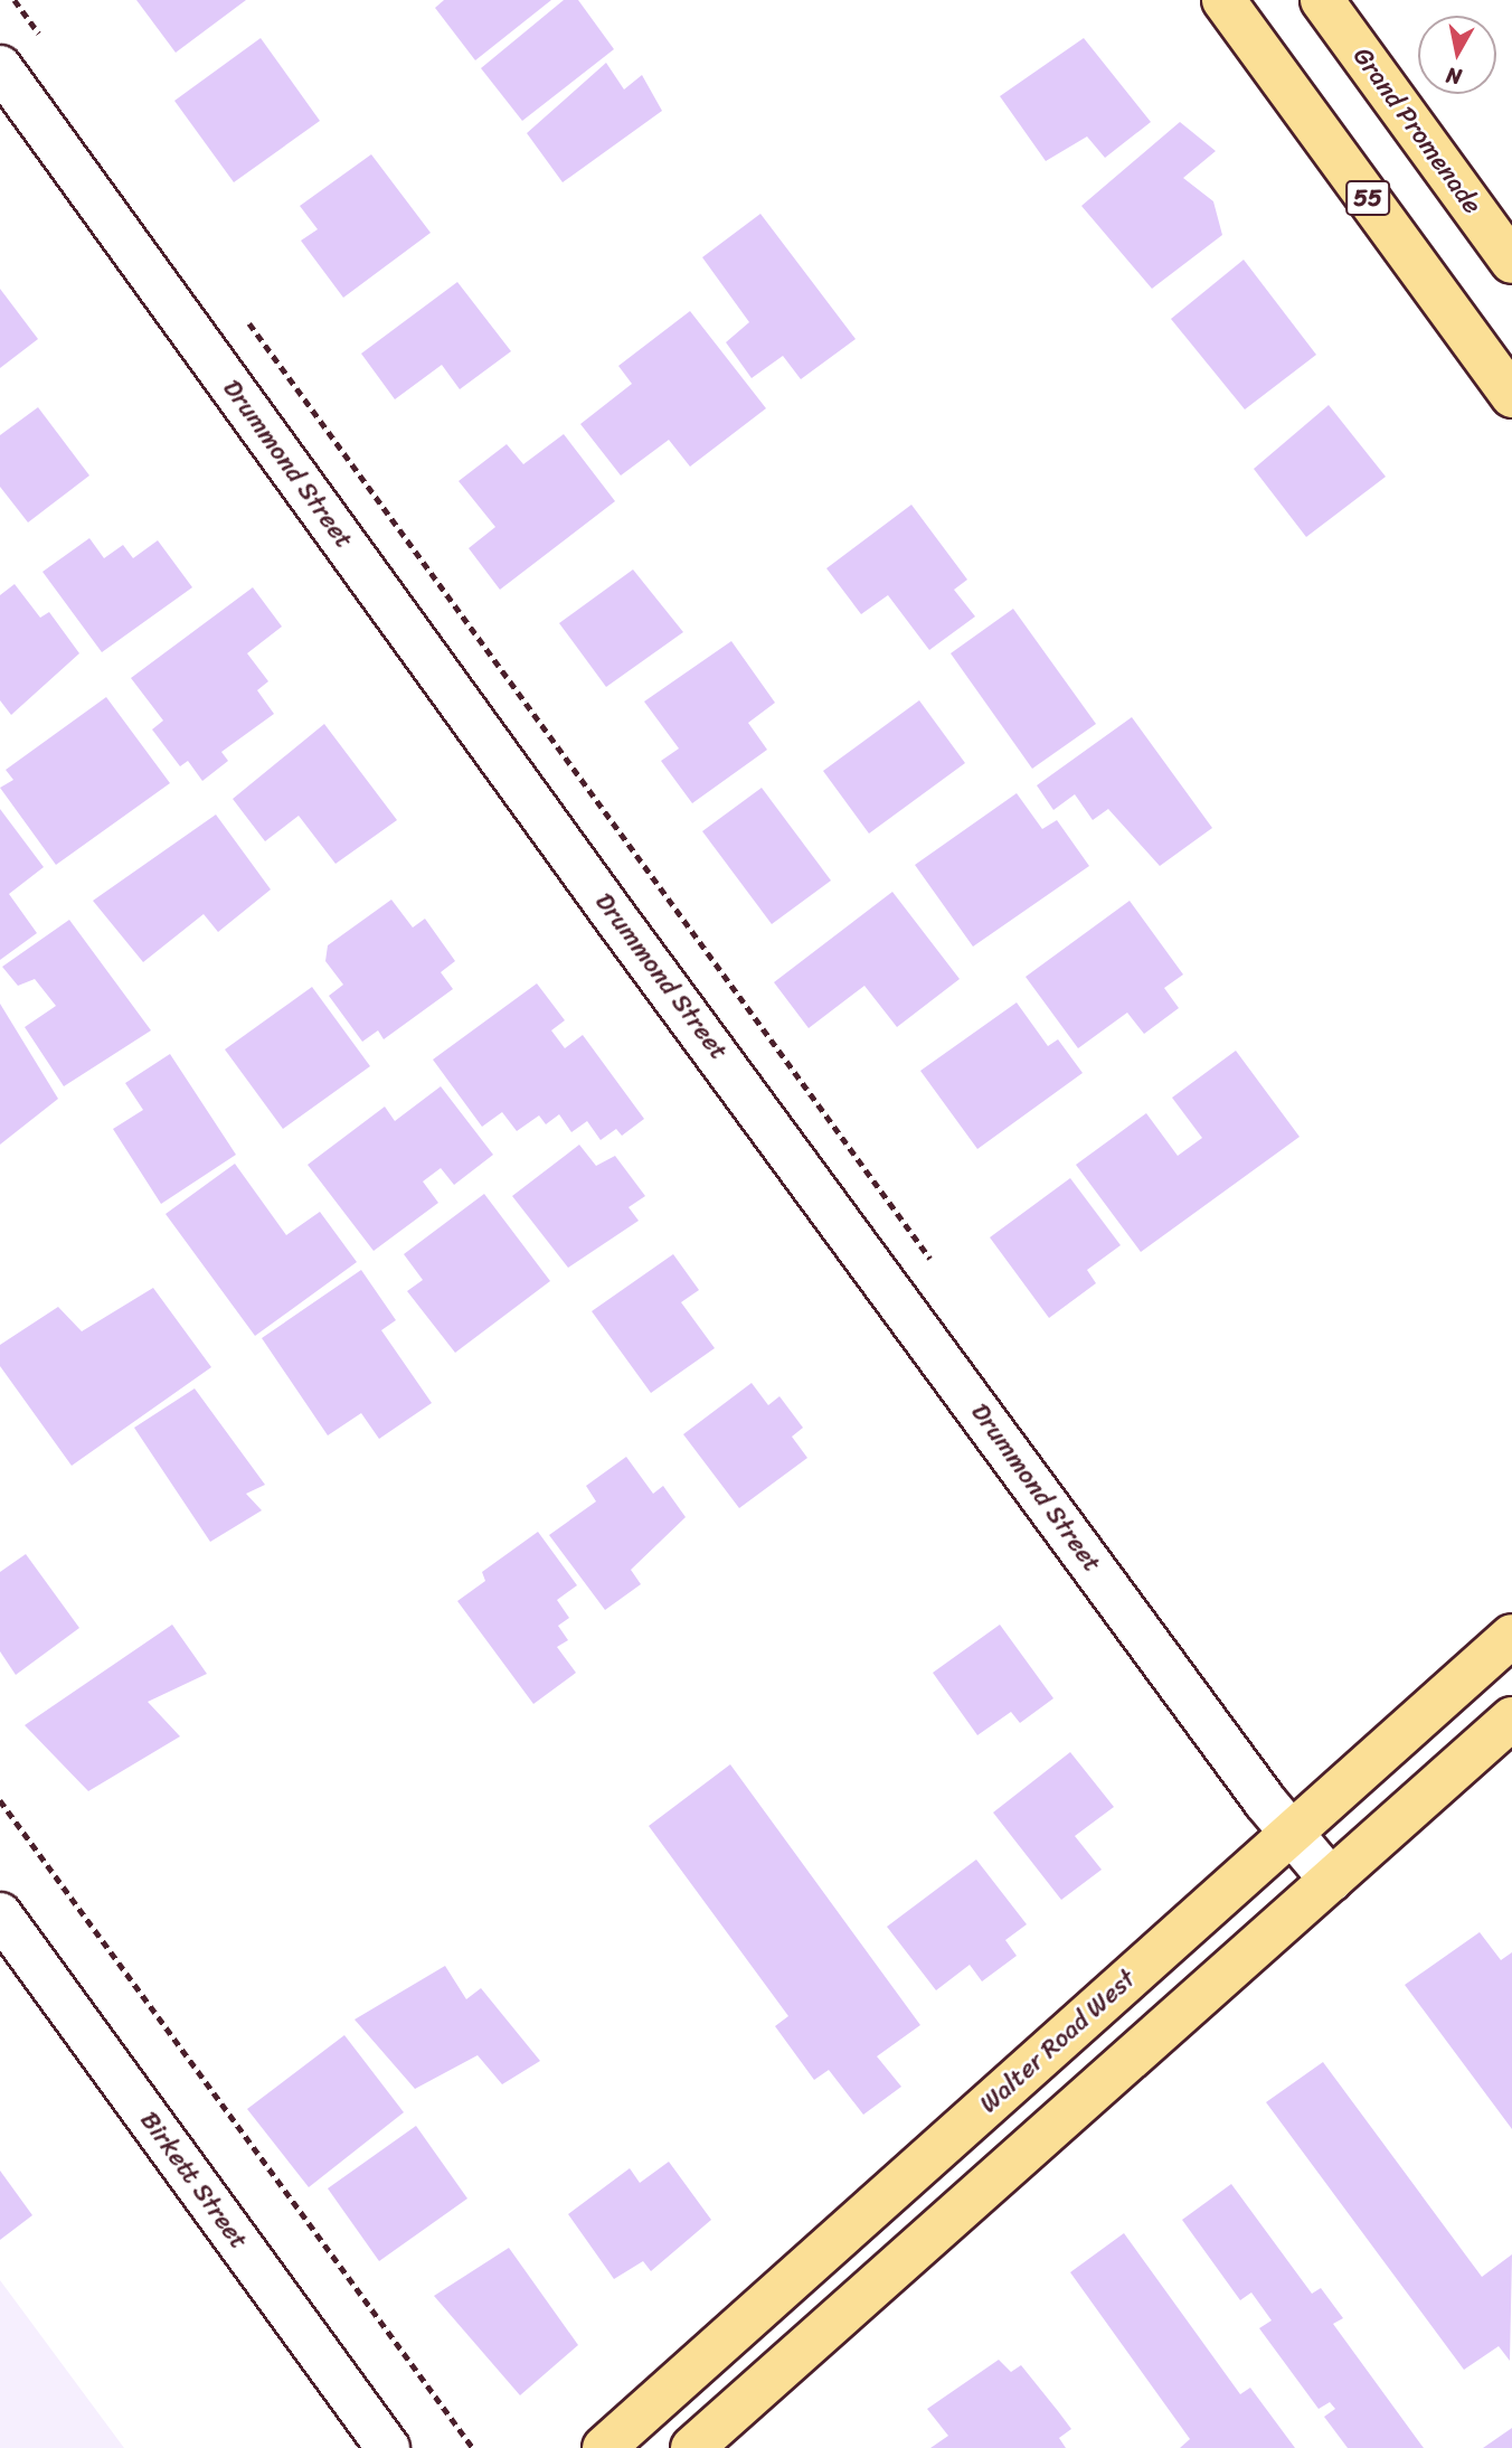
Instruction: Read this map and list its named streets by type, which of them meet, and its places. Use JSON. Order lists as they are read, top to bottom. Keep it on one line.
{"streets":{"main road":["Grand Promenade","55","Walter Road West"],"street":["Drummond Street","Birkett Street"]},"crossings":[["Drummond Street","Walter Road West"]],"north":"bottom"}
